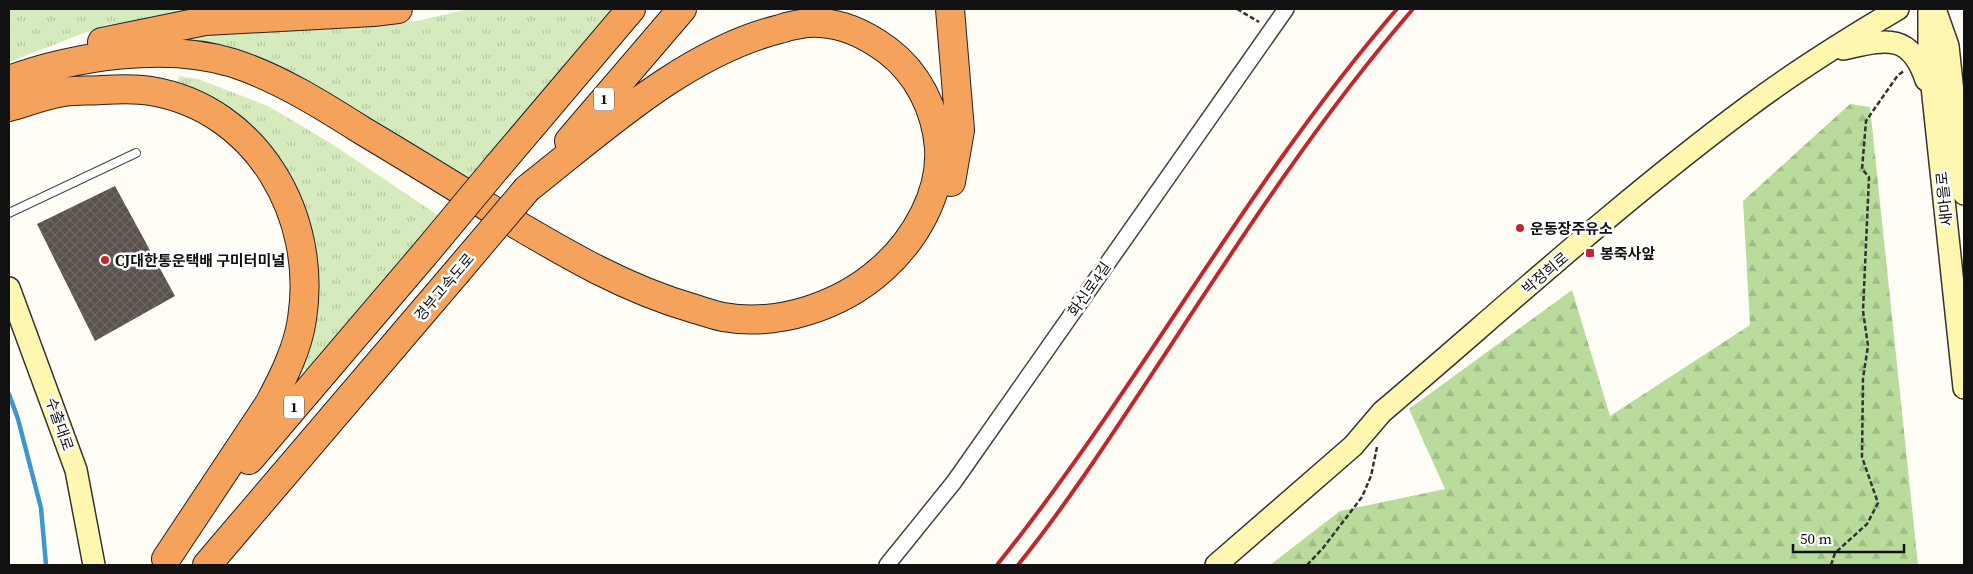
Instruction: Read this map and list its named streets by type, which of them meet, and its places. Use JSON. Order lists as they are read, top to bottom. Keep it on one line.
{"streets":{"highway":["1","경부고속도로"],"street":["새마을로","박정희로","화신로4길","수출대로"]},"places":{"other":["운동장주유소","CJ대한통운택배 구미터미널"],"transit":["봉죽사앞"]},"scale_bar":"50 m"}
